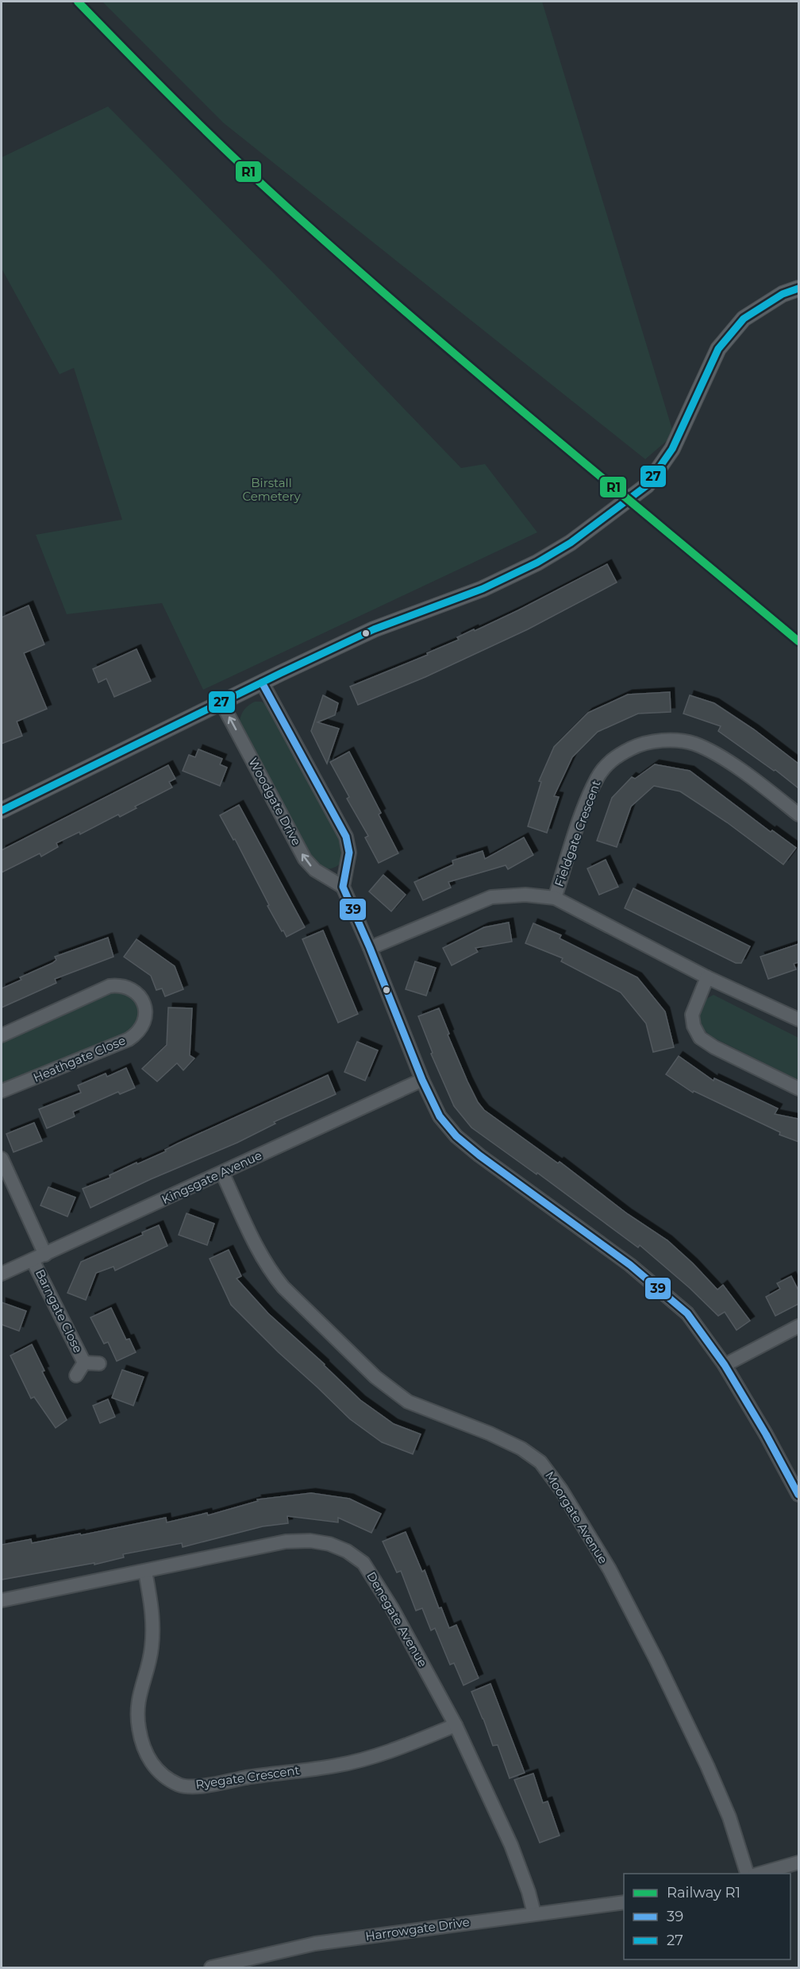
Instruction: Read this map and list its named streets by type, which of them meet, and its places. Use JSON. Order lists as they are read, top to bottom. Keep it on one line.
{"streets":{"street":["Woodgate Drive","Fieldgate Crescent","Heathgate Close","Kingsgate Avenue","Barngate Close","Moorgate Avenue","Denegate Avenue","Ryegate Crescent","Harrowgate Drive"]},"crossings":[["Kingsgate Avenue","Barngate Close"],["Kingsgate Avenue","Moorgate Avenue"],["Denegate Avenue","Ryegate Crescent"],["Denegate Avenue","Harrowgate Drive"]],"parks":["Birstall Cemetery"],"lines":["rail line R1","transit line 27","transit line 39"],"legend":["Railway R1","39","27"]}
